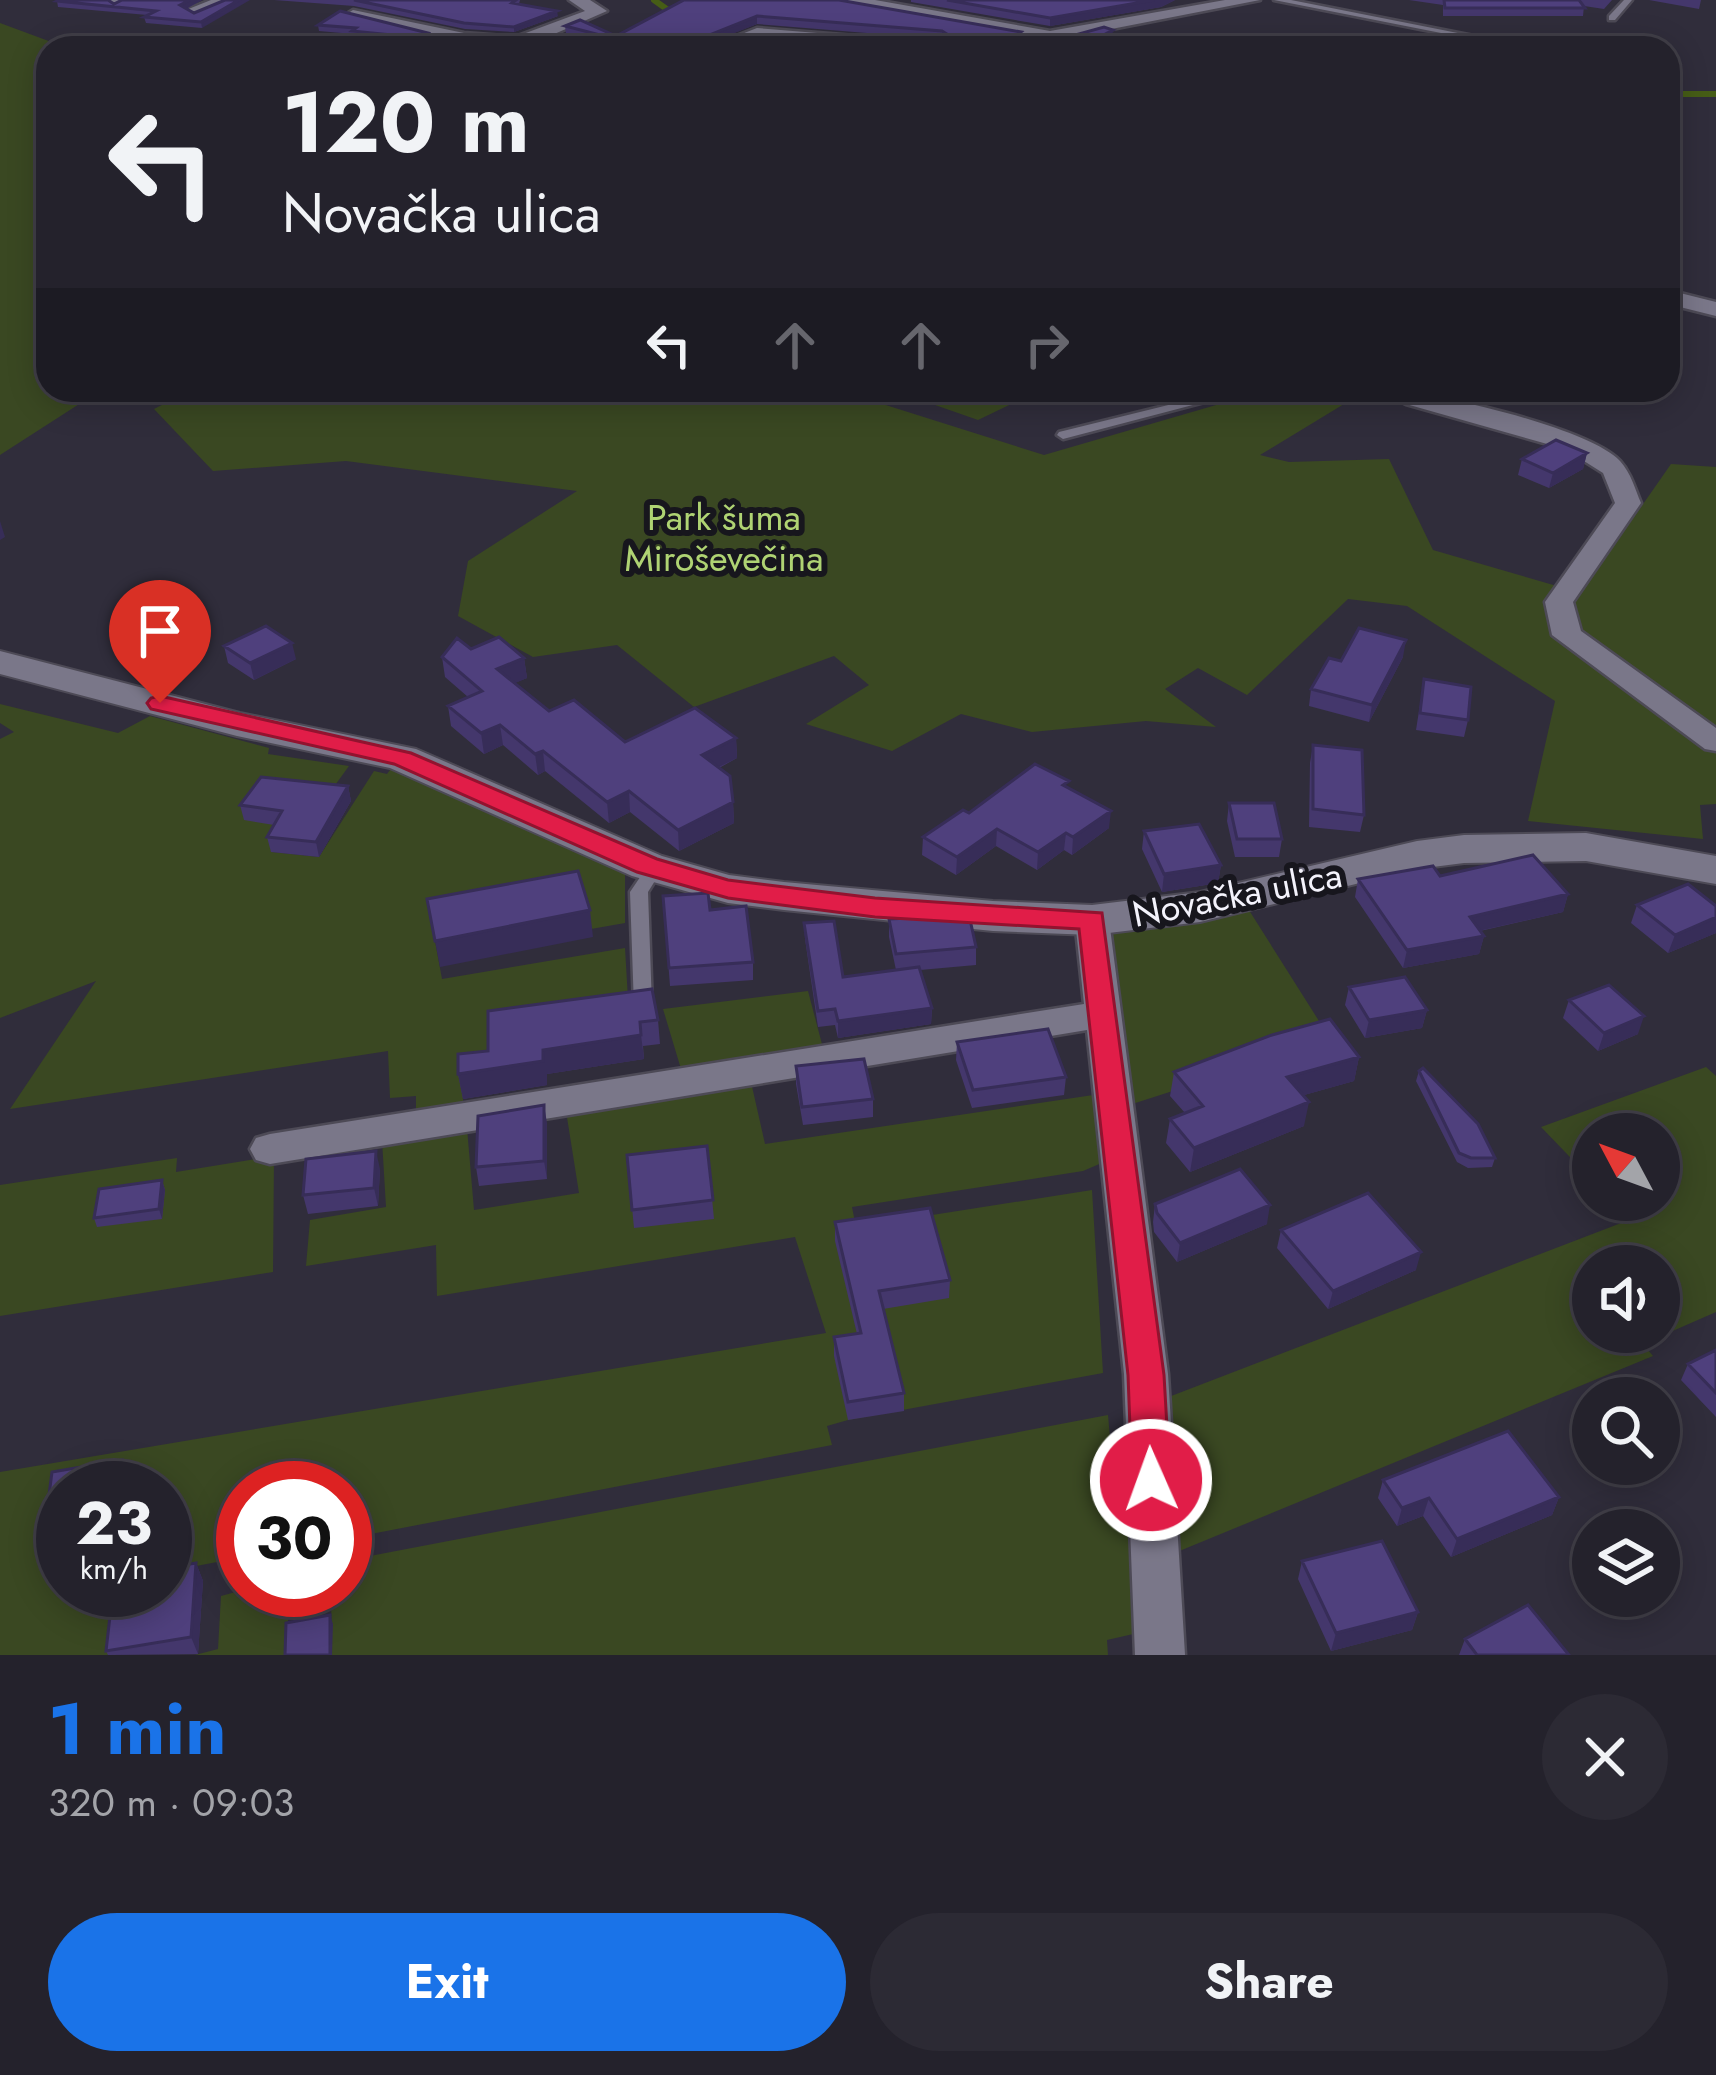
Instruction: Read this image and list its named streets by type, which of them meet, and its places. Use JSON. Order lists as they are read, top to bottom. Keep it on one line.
{"streets":{"street":["Novačka ulica"]},"parks":["Park šuma Miroševečina"],"north":"top left","page":{"turn":["120 m","Novačka ulica"],"speed":"23 km/h","limit":"30","heading":["1 min","320 m · 09:03"],"buttons":["Exit","Share"]}}
